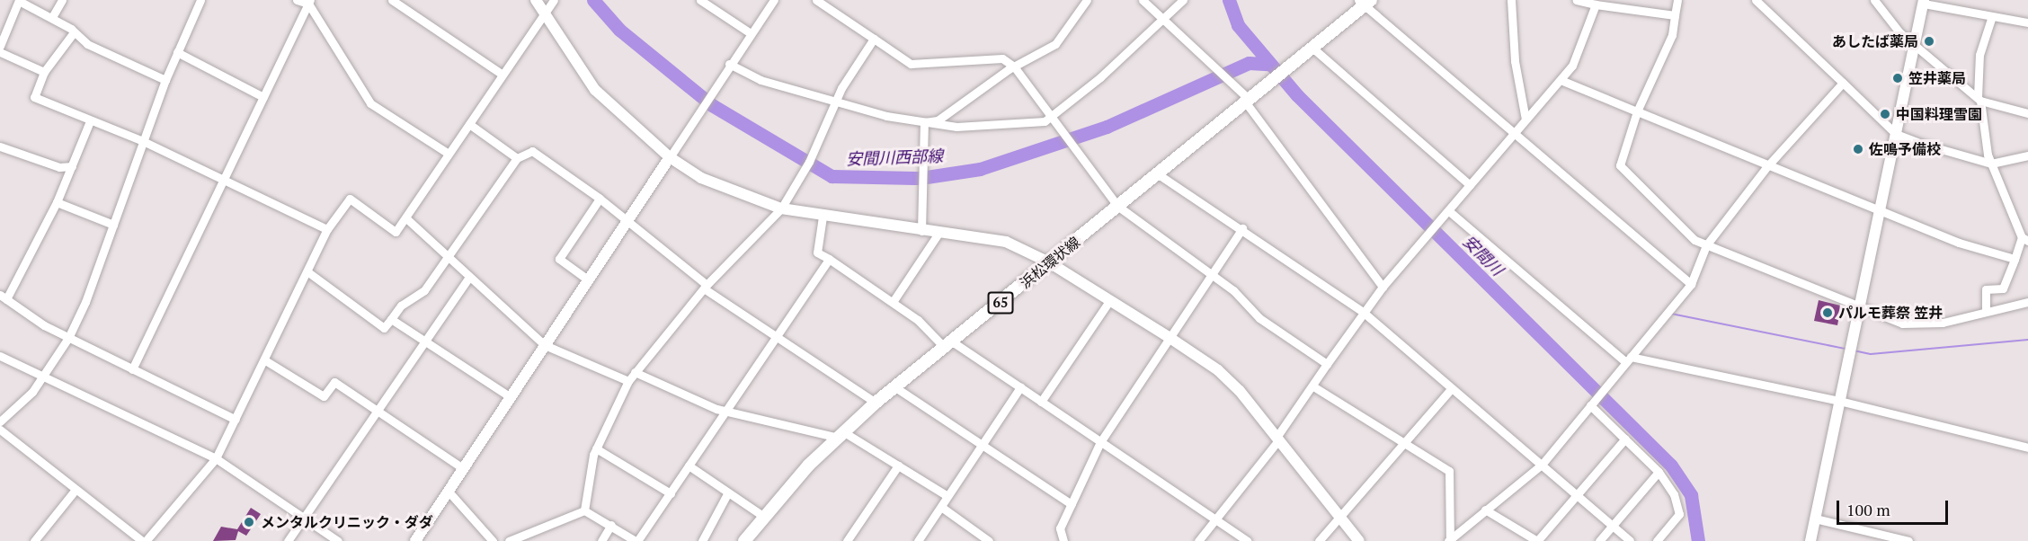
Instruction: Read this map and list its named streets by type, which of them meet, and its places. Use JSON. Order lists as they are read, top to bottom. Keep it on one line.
{"streets":{"main road":["浜松環状線","65"]},"water":["安間川西部線","安間川"],"places":["あしたば薬局","笠井薬局","中国料理雪園","佐鳴予備校","パルモ葬祭 笠井","メンタルクリニック・ダダ"],"scale_bar":"100 m"}
